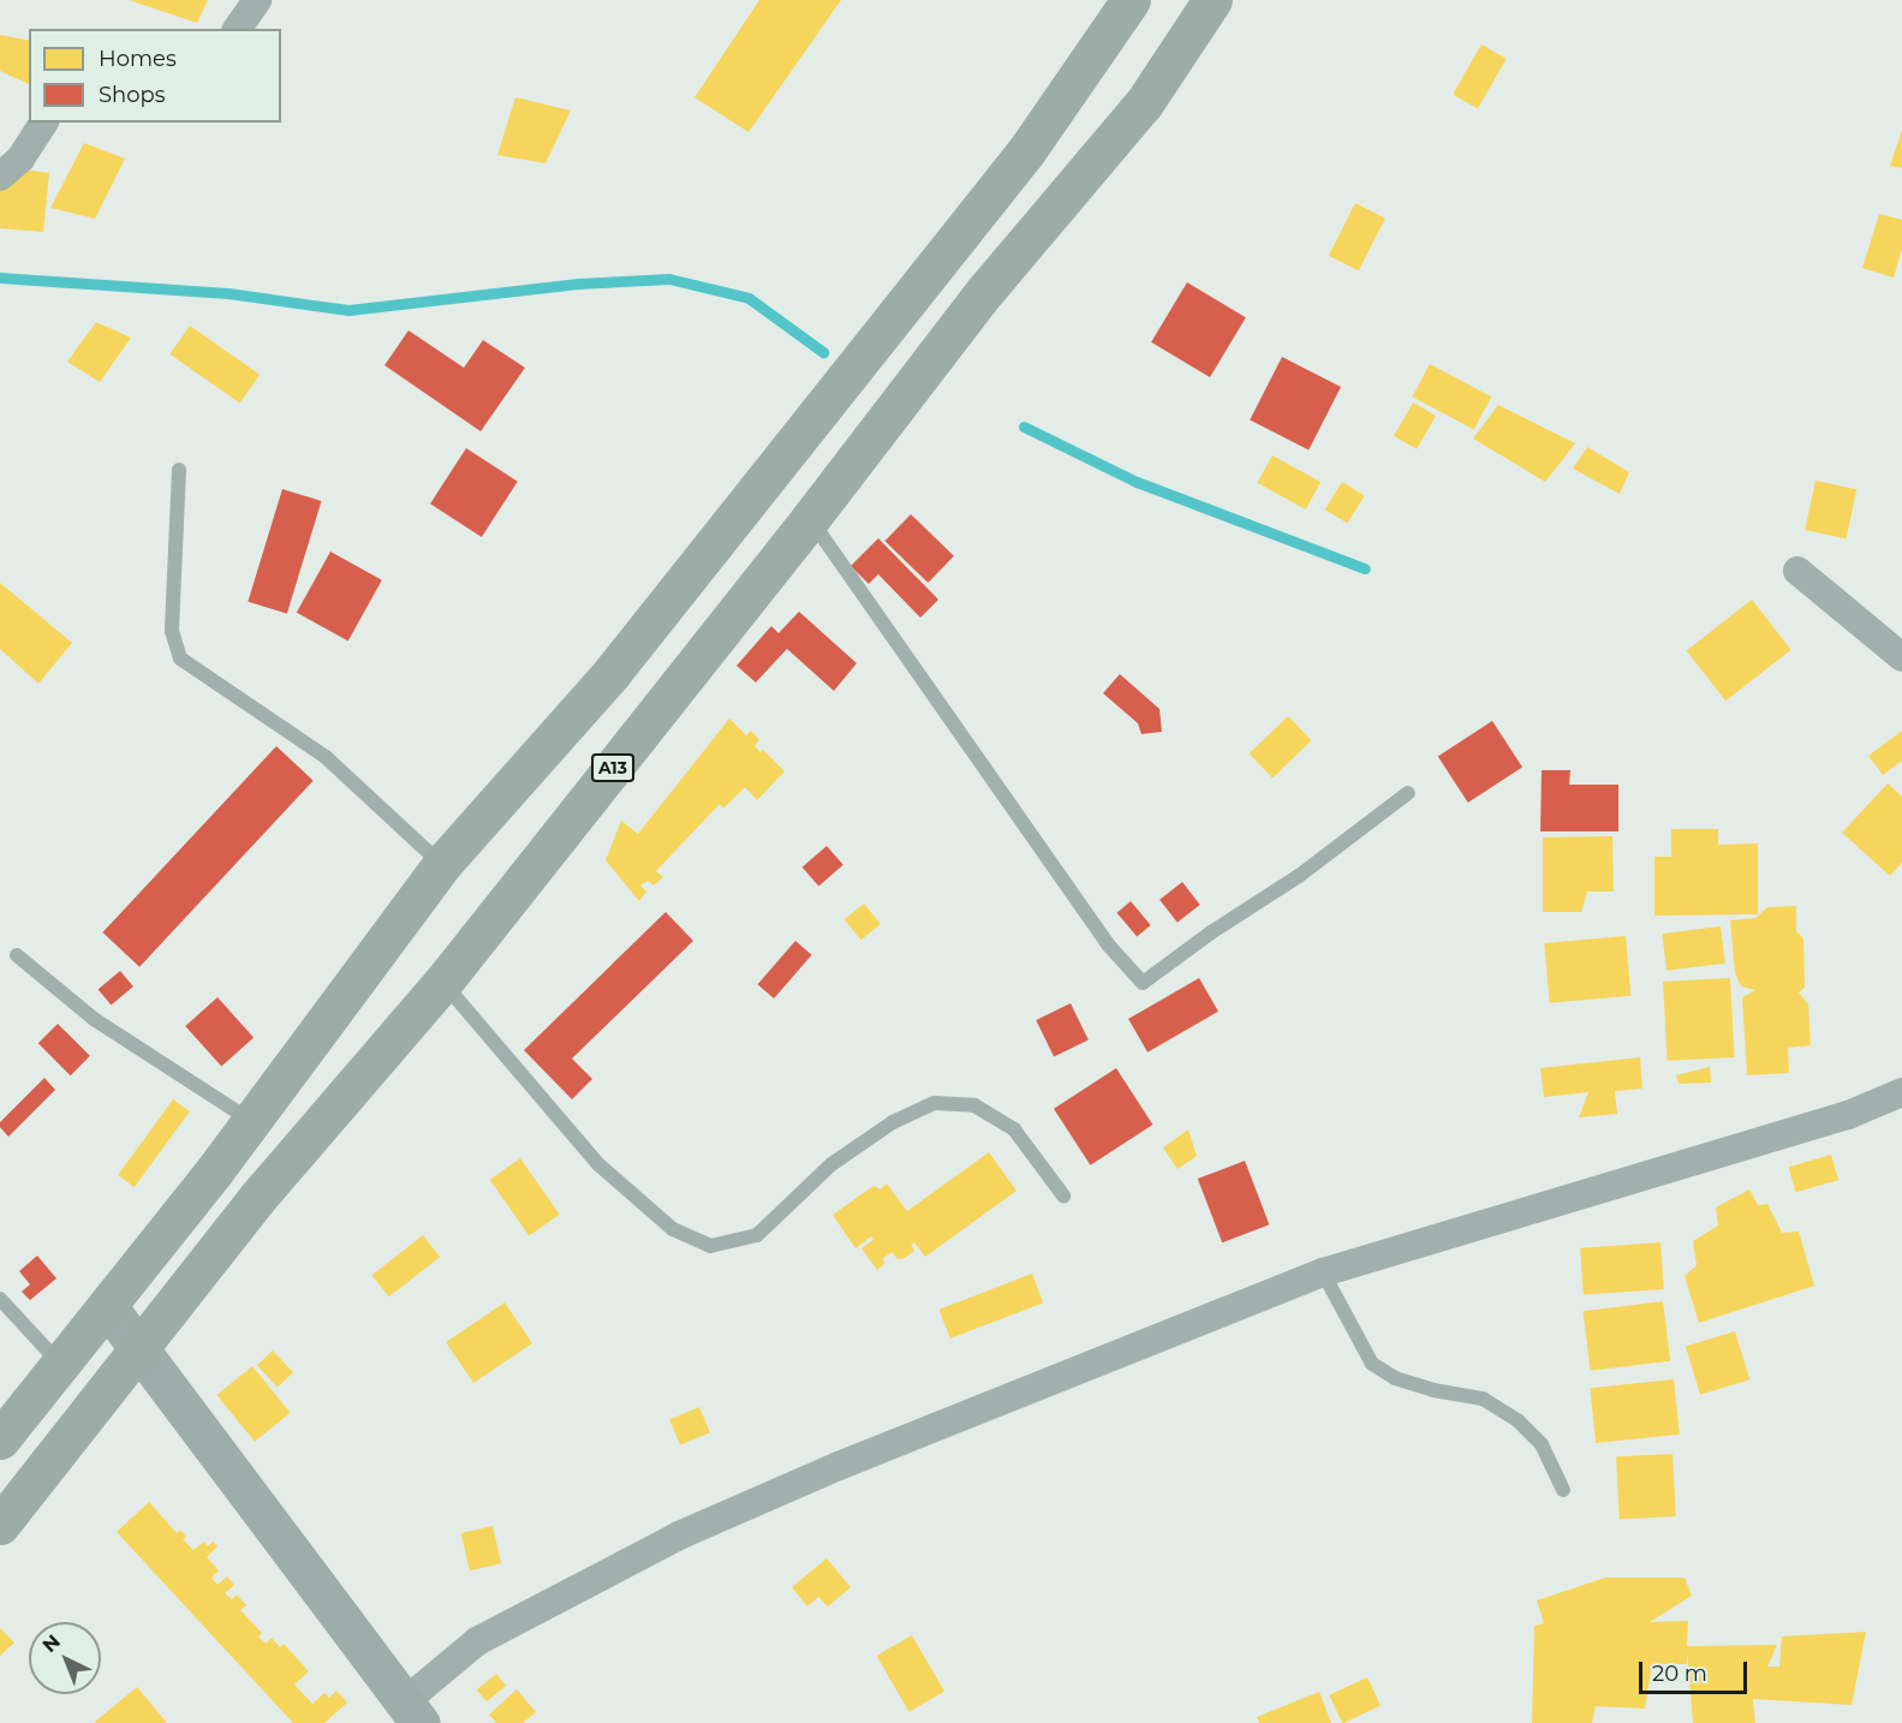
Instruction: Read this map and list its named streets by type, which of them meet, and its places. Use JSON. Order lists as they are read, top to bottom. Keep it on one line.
{"streets":{"highway":["A13"]},"legend":["Homes","Shops"],"scale_bar":"20 m","north":"top left"}
